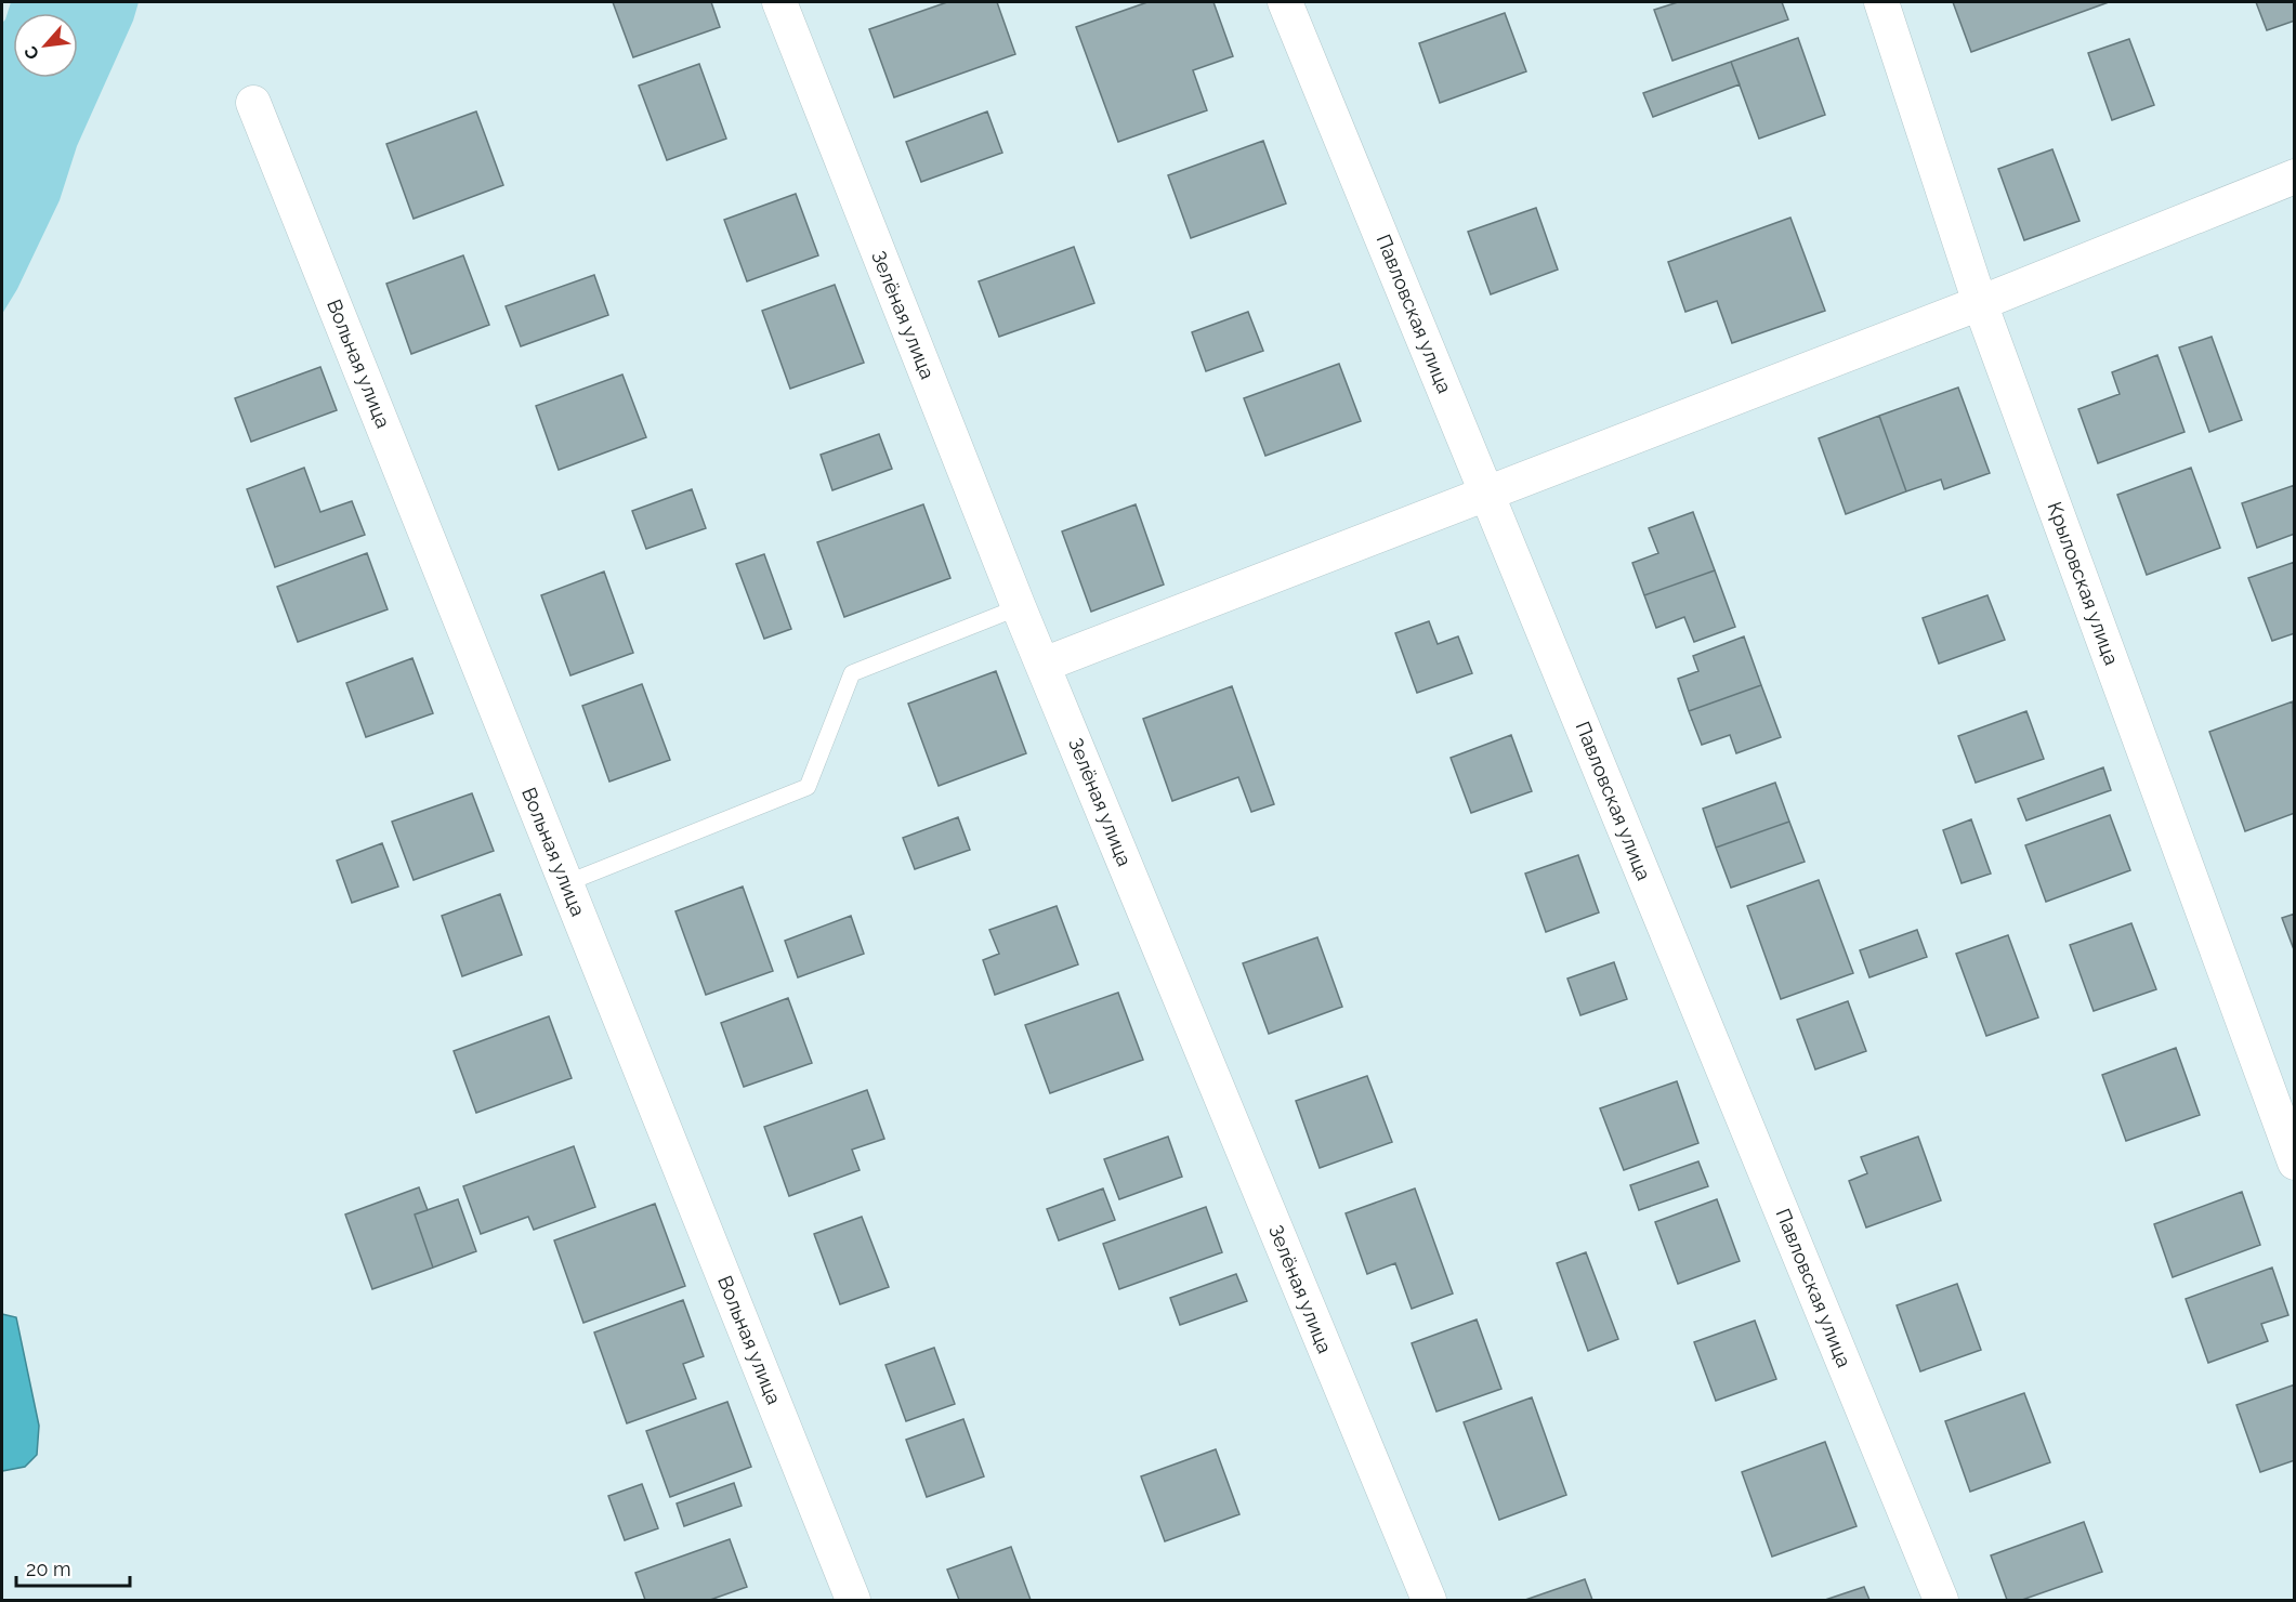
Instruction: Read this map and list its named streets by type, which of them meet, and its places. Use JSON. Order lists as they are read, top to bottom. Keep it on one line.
{"streets":{"street":["Павловская улица","Зелёная улица","Вольная улица","Крыловская улица"]},"scale_bar":"20 m","north":"bottom left"}
